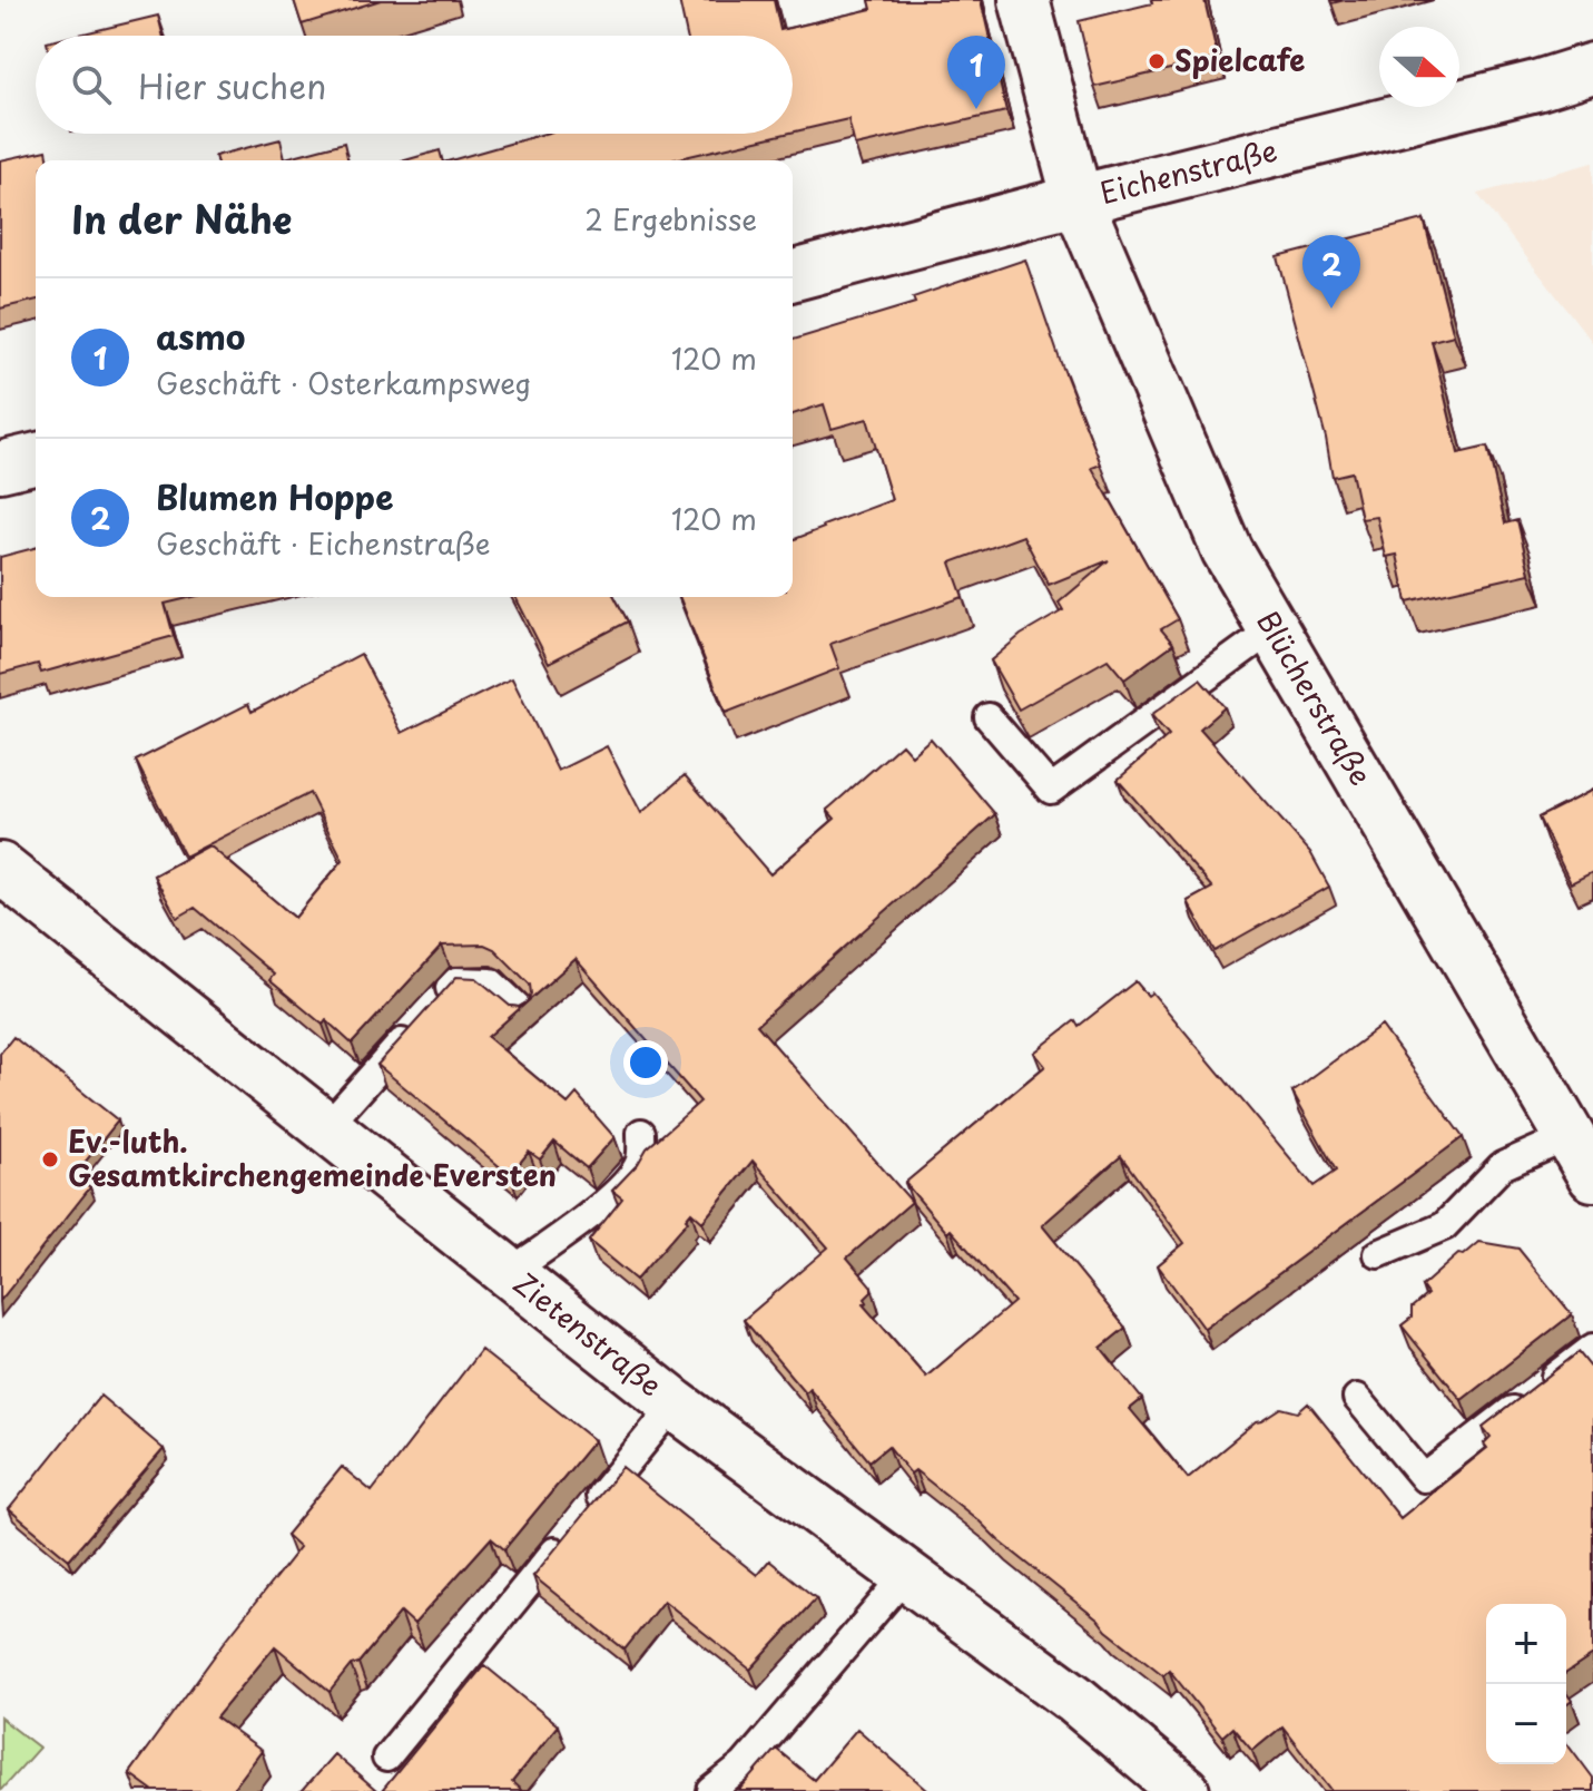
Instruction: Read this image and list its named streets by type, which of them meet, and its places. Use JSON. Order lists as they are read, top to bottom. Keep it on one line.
{"streets":{"street":["Eichenstraße","Blücherstraße","Zietenstraße"]},"crossings":[["Eichenstraße","Blücherstraße"]],"places":["Spielcafe","Ev.-luth. Gesamtkirchengemeinde Eversten"],"north":"right","page":{"pins":["1","2"],"search":"Hier suchen","heading":["In der Nähe","2 Ergebnisse"],"list":[{"mark":"1","name":"asmo","note":"Geschäft · Osterkampsweg","value":"120 m"},{"mark":"2","name":"Blumen Hoppe","note":"Geschäft · Eichenstraße","value":"120 m"}],"map_buttons":["+","−"]}}
